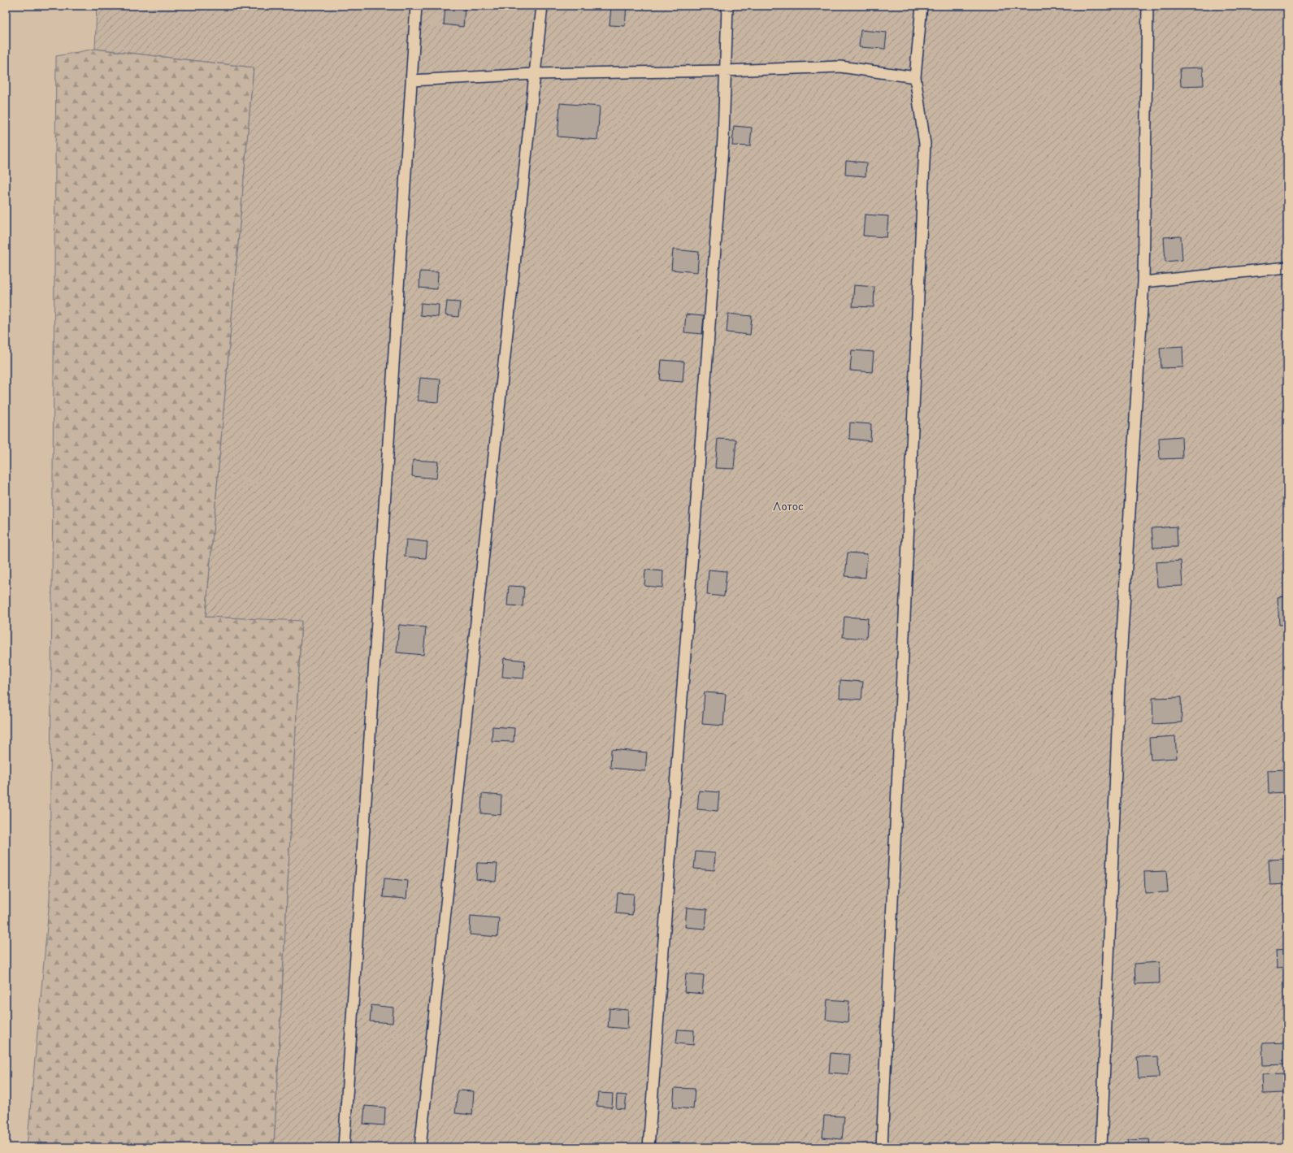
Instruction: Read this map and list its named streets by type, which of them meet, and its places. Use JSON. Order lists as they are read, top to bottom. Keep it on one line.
{"parks":["Лотос"]}
